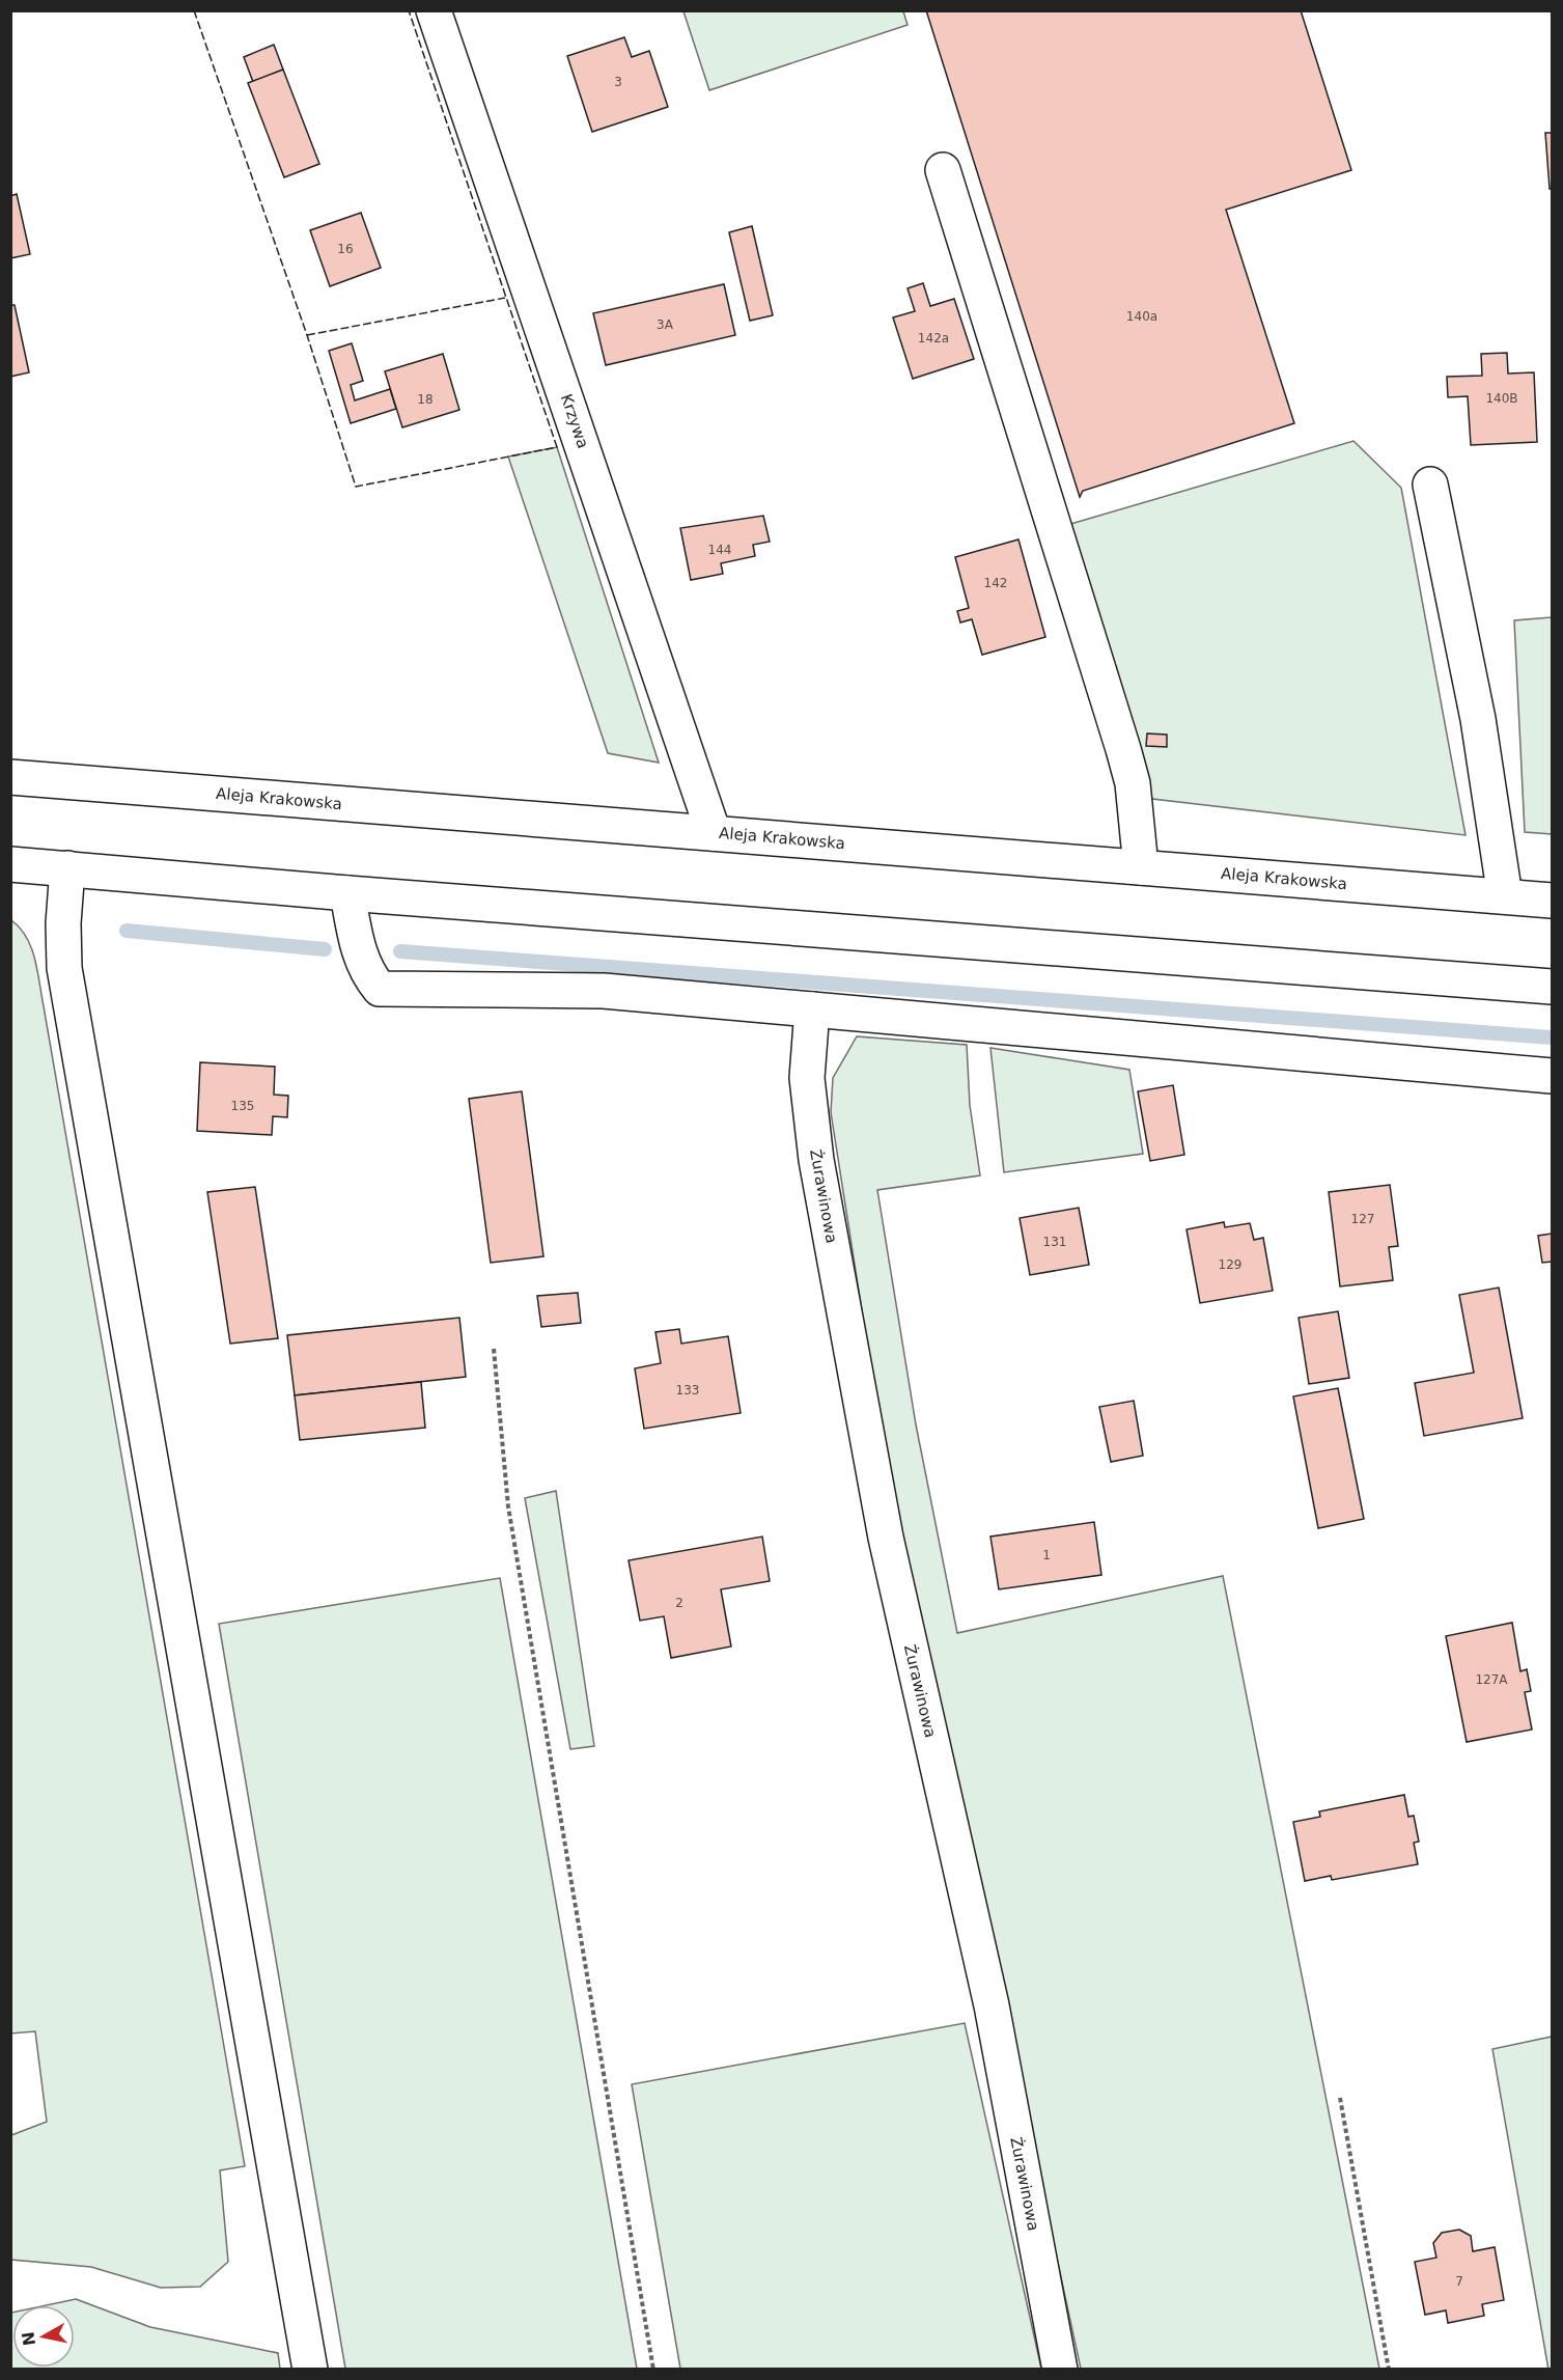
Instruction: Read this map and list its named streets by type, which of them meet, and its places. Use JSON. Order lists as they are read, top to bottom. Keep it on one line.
{"streets":{"street":["Krzywa","Aleja Krakowska","Żurawinowa"]},"crossings":[["Krzywa","Aleja Krakowska"]],"house_numbers":["3","16","140a","3A","142a","140B","18","144","142","135","127","131","129","133","1","2","127A","7"],"north":"left"}
